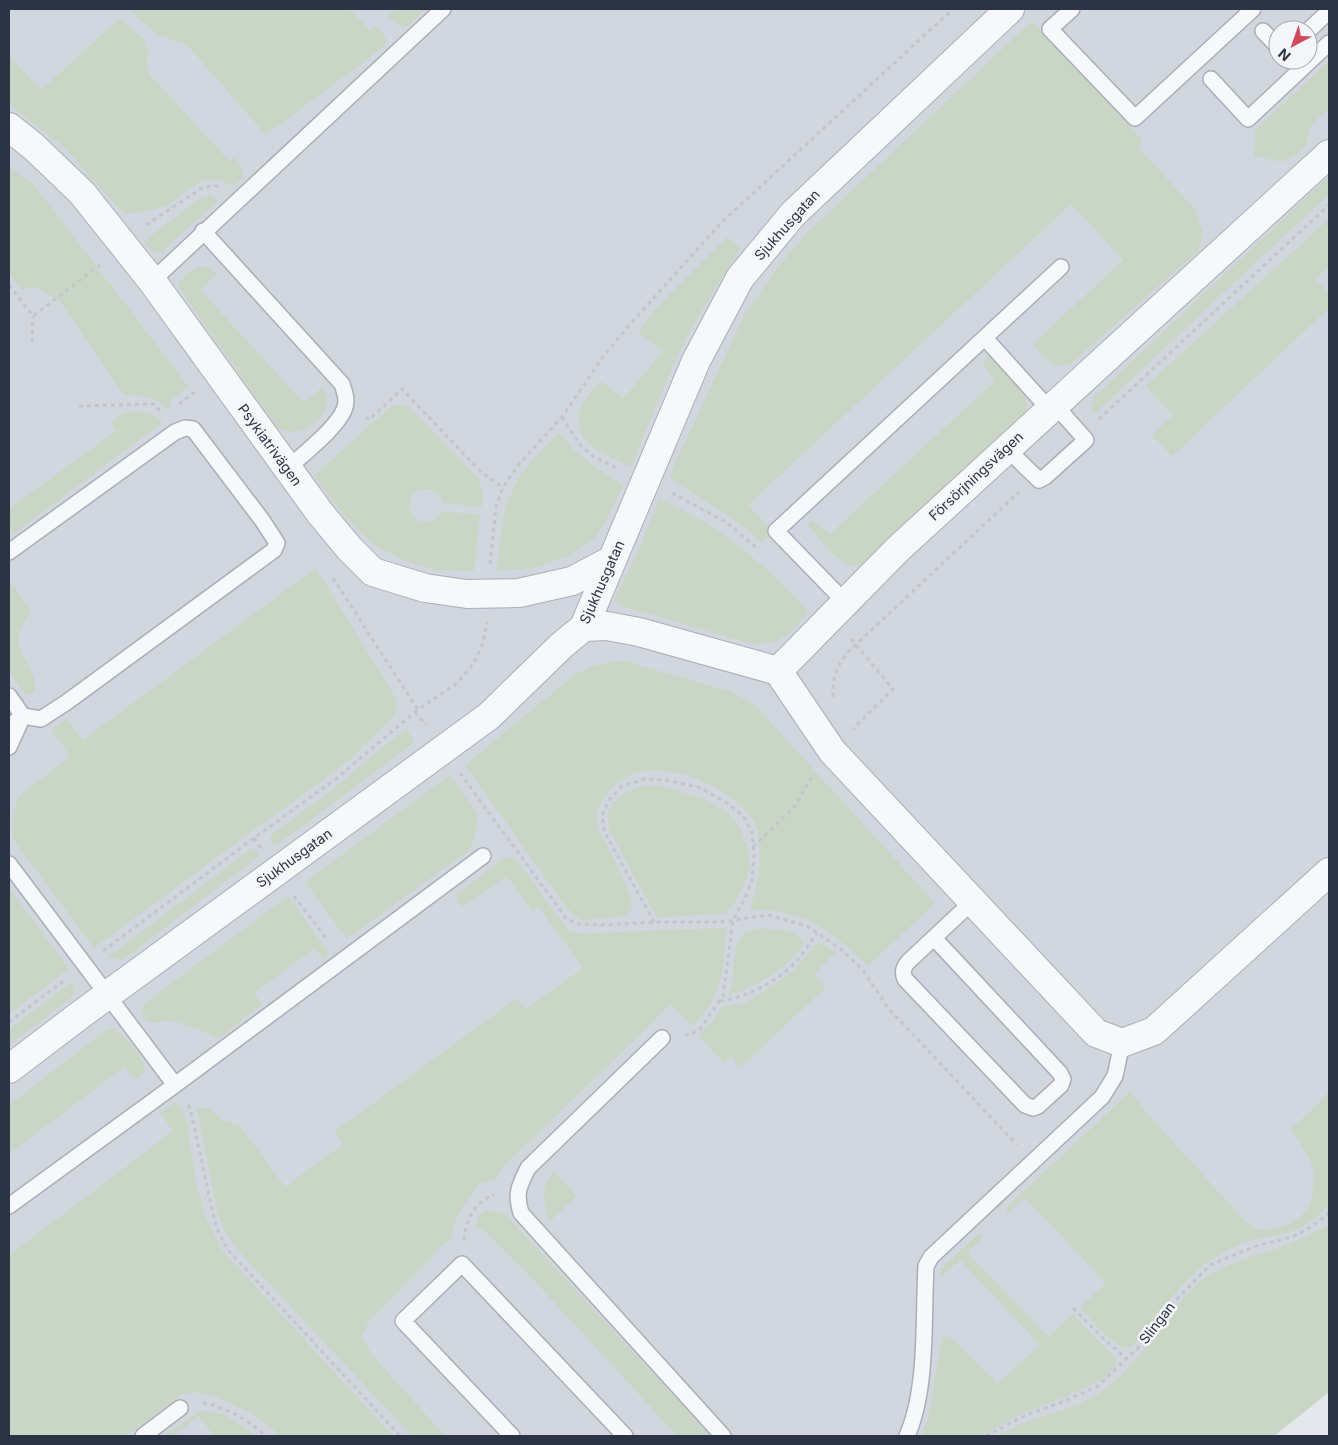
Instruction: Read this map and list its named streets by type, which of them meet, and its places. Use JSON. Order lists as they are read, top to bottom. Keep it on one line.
{"streets":{"street":["Sjukhusgatan","Psykiatrivägen","Försörjningsvägen"],"path":["Slingan"]},"crossings":[["Sjukhusgatan","Psykiatrivägen"]],"north":"bottom left"}
